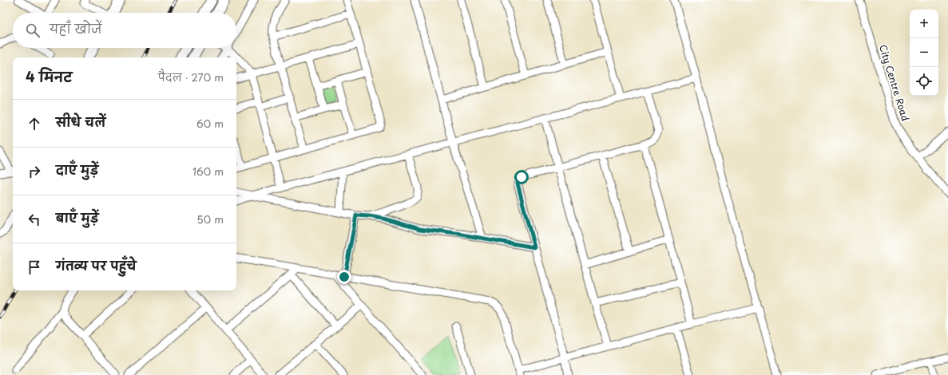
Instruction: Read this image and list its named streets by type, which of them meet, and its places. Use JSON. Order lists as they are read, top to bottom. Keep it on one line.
{"streets":{"street":["City Centre Road"]},"page":{"map_buttons":["+","−"],"search":"यहाँ खोजें","heading":["4 मिनट","पैदल · 270 m"],"list":[["सीधे चलें","60 m"],["दाएँ मुड़ें","160 m"],["बाएँ मुड़ें","50 m"],"गंतव्य पर पहुँचे"]}}
